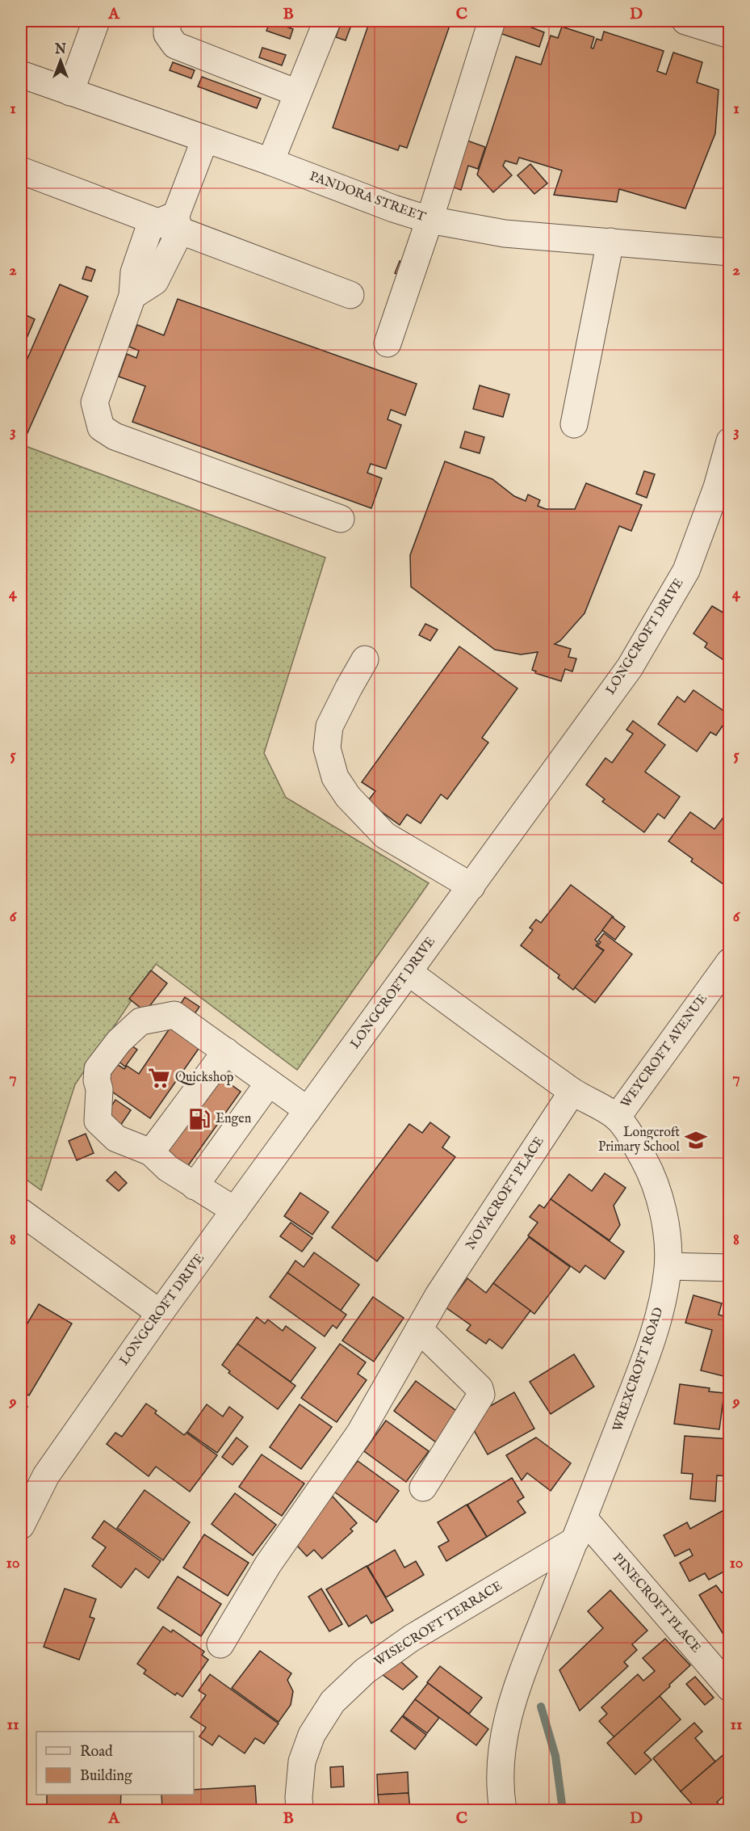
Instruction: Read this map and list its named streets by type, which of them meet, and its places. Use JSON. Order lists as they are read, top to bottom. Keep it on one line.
{"streets":{"street":["PANDORA STREET","LONGCROFT DRIVE","WEYCROFT AVENUE","NOVACROFT PLACE","WREXCROFT ROAD","PINECROFT PLACE","WISECROFT TERRACE"]},"crossings":[["LONGCROFT DRIVE","WREXCROFT ROAD"],["WEYCROFT AVENUE","WREXCROFT ROAD"],["NOVACROFT PLACE","WREXCROFT ROAD"],["WREXCROFT ROAD","PINECROFT PLACE"],["WREXCROFT ROAD","WISECROFT TERRACE"],["PINECROFT PLACE","WISECROFT TERRACE"]],"places":{"supermarket":["Quickshop"],"fuel station":["Engen"],"school or university":["Longcroft Primary School"]},"legend":["Road","Building"],"north":"top","grid":{"columns":["A","B","C","D"],"rows":["1","2","3","4","5","6","7","8","9","10","11"]}}
